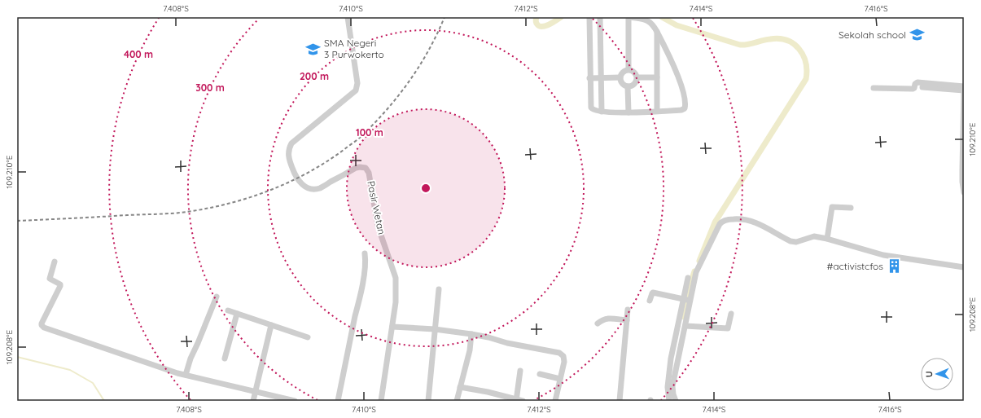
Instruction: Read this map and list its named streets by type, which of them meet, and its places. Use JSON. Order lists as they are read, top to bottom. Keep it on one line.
{"streets":{"street":["Pasir Wetan"]},"places":{"school or university":["Sekolah school","SMA Negeri 3 Purwokerto"],"building":["#activistcfos"]},"north":"left","coordinates":["7.408°S","7.410°S","7.412°S","7.414°S","7.416°S","109.210°E","109.208°E"],"rings":["400 m","200 m","300 m","100 m"]}
